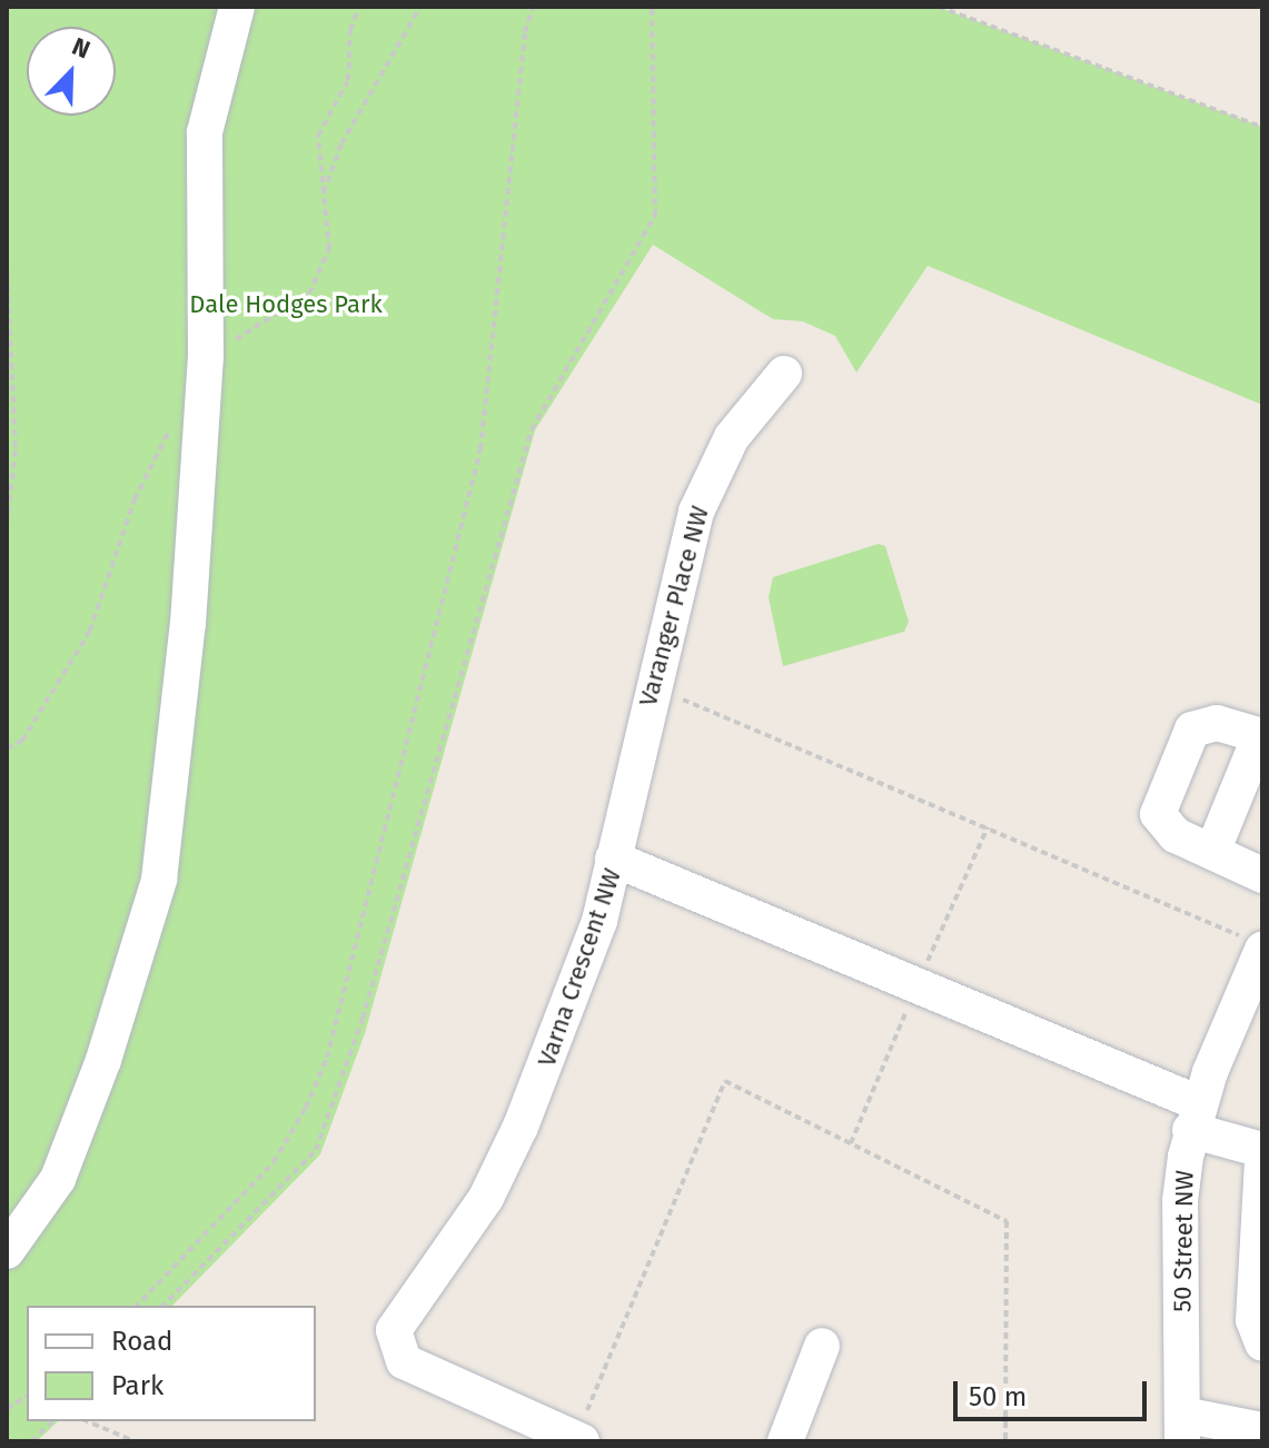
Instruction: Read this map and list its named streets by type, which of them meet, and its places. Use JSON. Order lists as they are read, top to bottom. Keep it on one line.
{"streets":{"street":["Varanger Place NW","Varna Crescent NW","50 Street NW"]},"crossings":[["Varanger Place NW","Varna Crescent NW"],["Varna Crescent NW","50 Street NW"]],"parks":["Dale Hodges Park"],"legend":["Road","Park"],"scale_bar":"50 m","north":"top right"}
